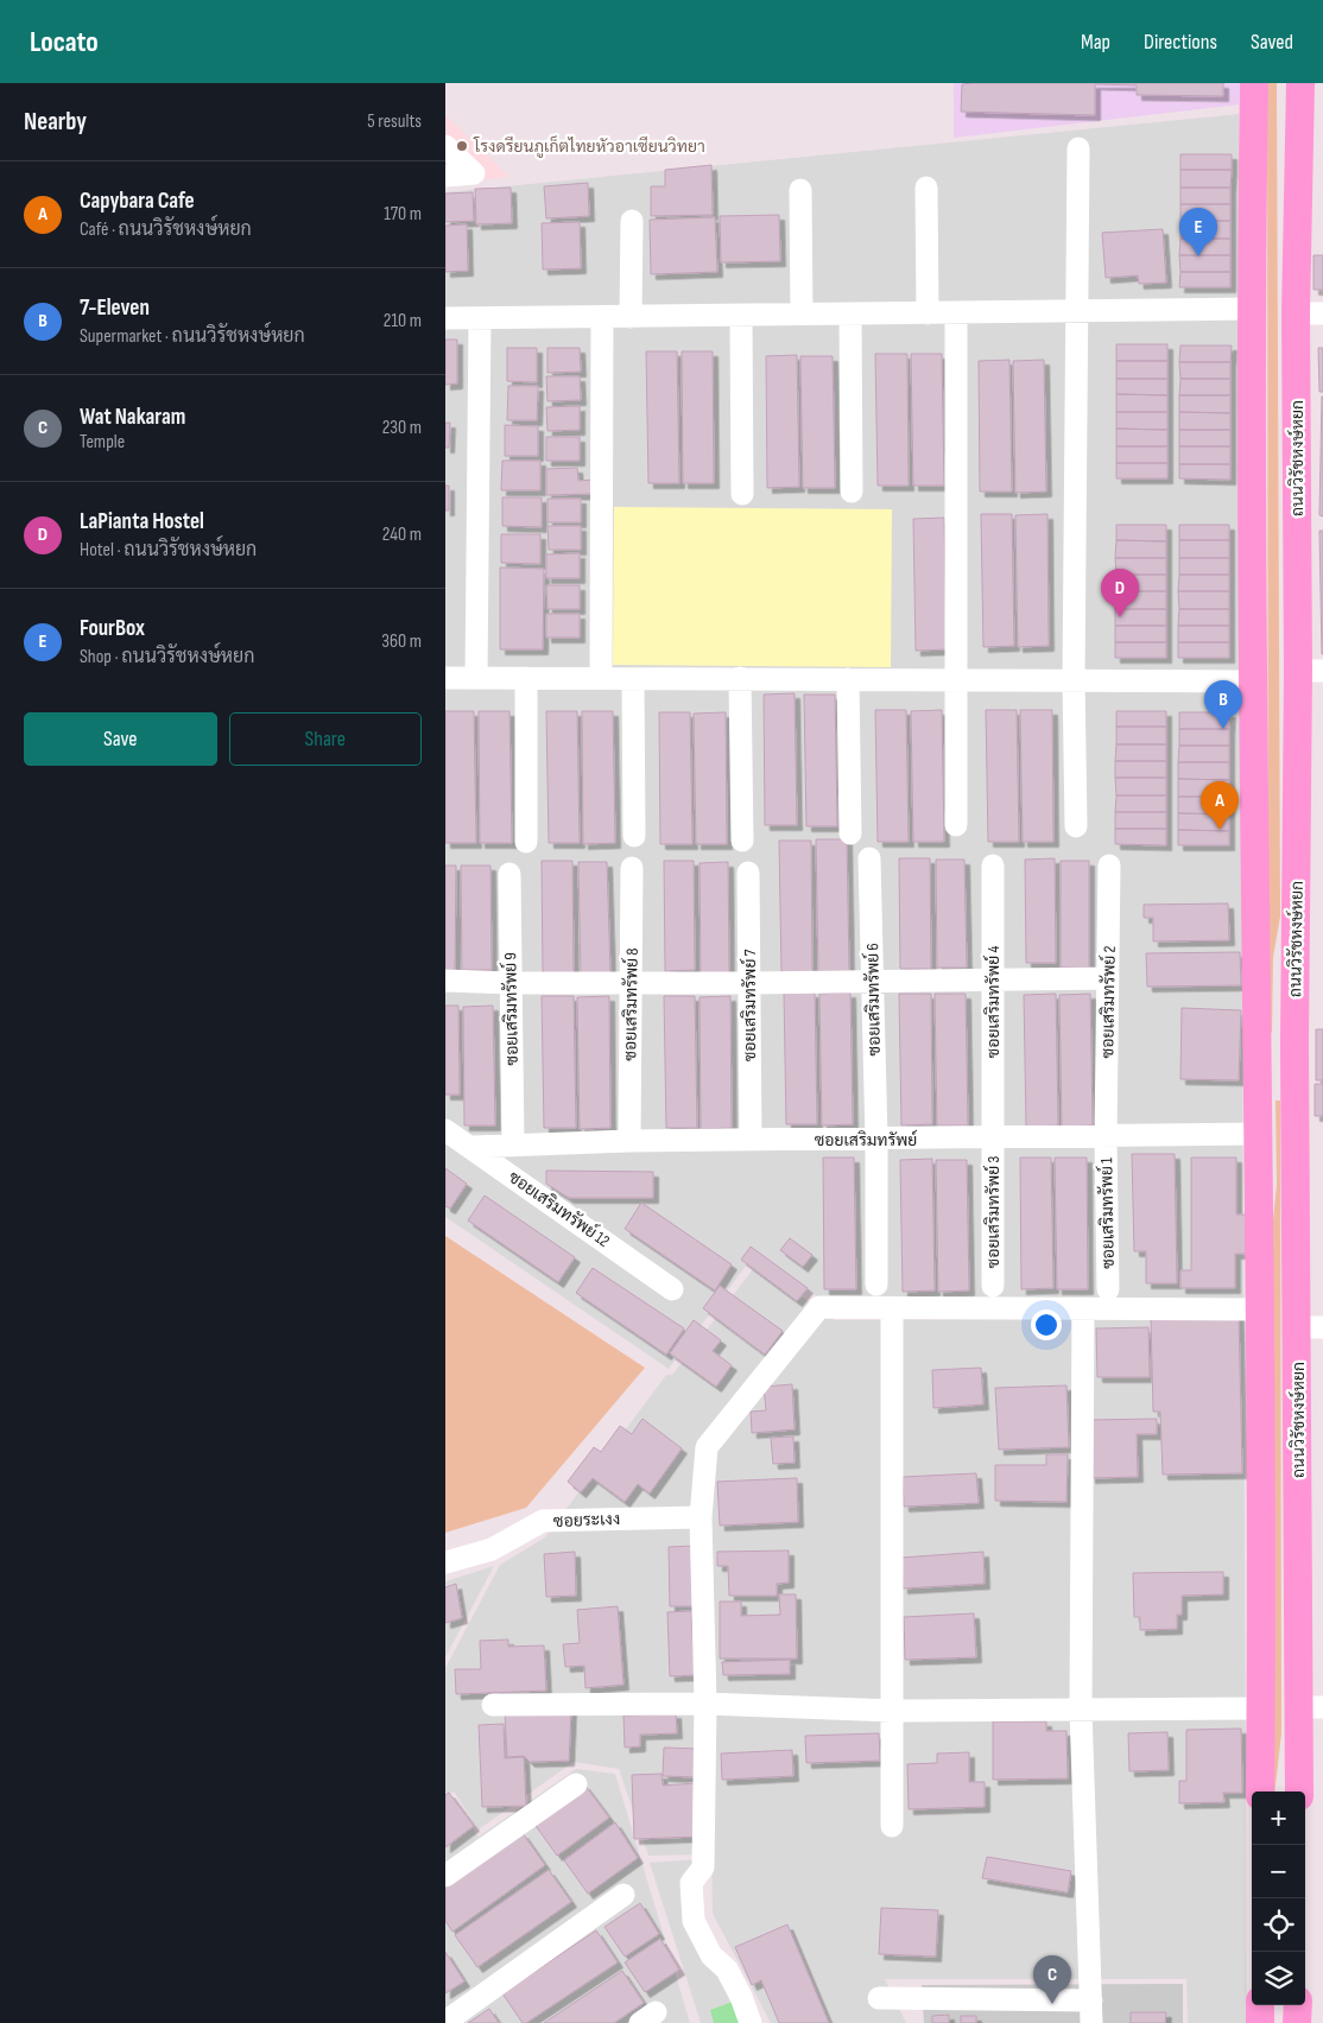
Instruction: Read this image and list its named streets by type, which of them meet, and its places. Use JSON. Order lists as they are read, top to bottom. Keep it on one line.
{"streets":{"main road":["ถนนวิรัชหงษ์หยก"],"street":["ซอยเสริมทรัพย์ 6","ซอยเสริมทรัพย์ 4","ซอยเสริมทรัพย์ 2","ซอยเสริมทรัพย์ 8","ซอยเสริมทรัพย์ 7","ซอยเสริมทรัพย์ 9","ซอยเสริมทรัพย์","ซอยเสริมทรัพย์ 12","ซอยเสริมทรัพย์ 3","ซอยเสริมทรัพย์ 1","ซอยระเงง"]},"crossings":[["ซอยเสริมทรัพย์ 6","ซอยเสริมทรัพย์"],["ซอยเสริมทรัพย์ 4","ซอยเสริมทรัพย์"],["ซอยเสริมทรัพย์ 4","ซอยเสริมทรัพย์ 3"],["ซอยเสริมทรัพย์ 2","ซอยเสริมทรัพย์"],["ซอยเสริมทรัพย์ 2","ซอยเสริมทรัพย์ 1"],["ซอยเสริมทรัพย์ 8","ซอยเสริมทรัพย์"],["ซอยเสริมทรัพย์ 7","ซอยเสริมทรัพย์"],["ซอยเสริมทรัพย์ 9","ซอยเสริมทรัพย์"],["ซอยเสริมทรัพย์","ซอยเสริมทรัพย์ 12"],["ซอยเสริมทรัพย์","ซอยเสริมทรัพย์ 3"],["ซอยเสริมทรัพย์","ซอยเสริมทรัพย์ 1"]],"places":["โรงดรียนภูเก็ตไทยหัวอาเซียนวิทยา"],"page":{"header":"Locato","nav":["Map","Directions","Saved"],"heading":["Nearby","5 results"],"list":[{"mark":"A","name":"Capybara Cafe","note":"Café · ถนนวิรัชหงษ์หยก","value":"170 m"},{"mark":"B","name":"7-Eleven","note":"Supermarket · ถนนวิรัชหงษ์หยก","value":"210 m"},{"mark":"C","name":"Wat Nakaram","note":"Temple","value":"230 m"},{"mark":"D","name":"LaPianta Hostel","note":"Hotel · ถนนวิรัชหงษ์หยก","value":"240 m"},{"mark":"E","name":"FourBox","note":"Shop · ถนนวิรัชหงษ์หยก","value":"360 m"}],"pins":["E","D","B","A","C"],"buttons":["Save","Share"],"map_buttons":["+","−"]}}
